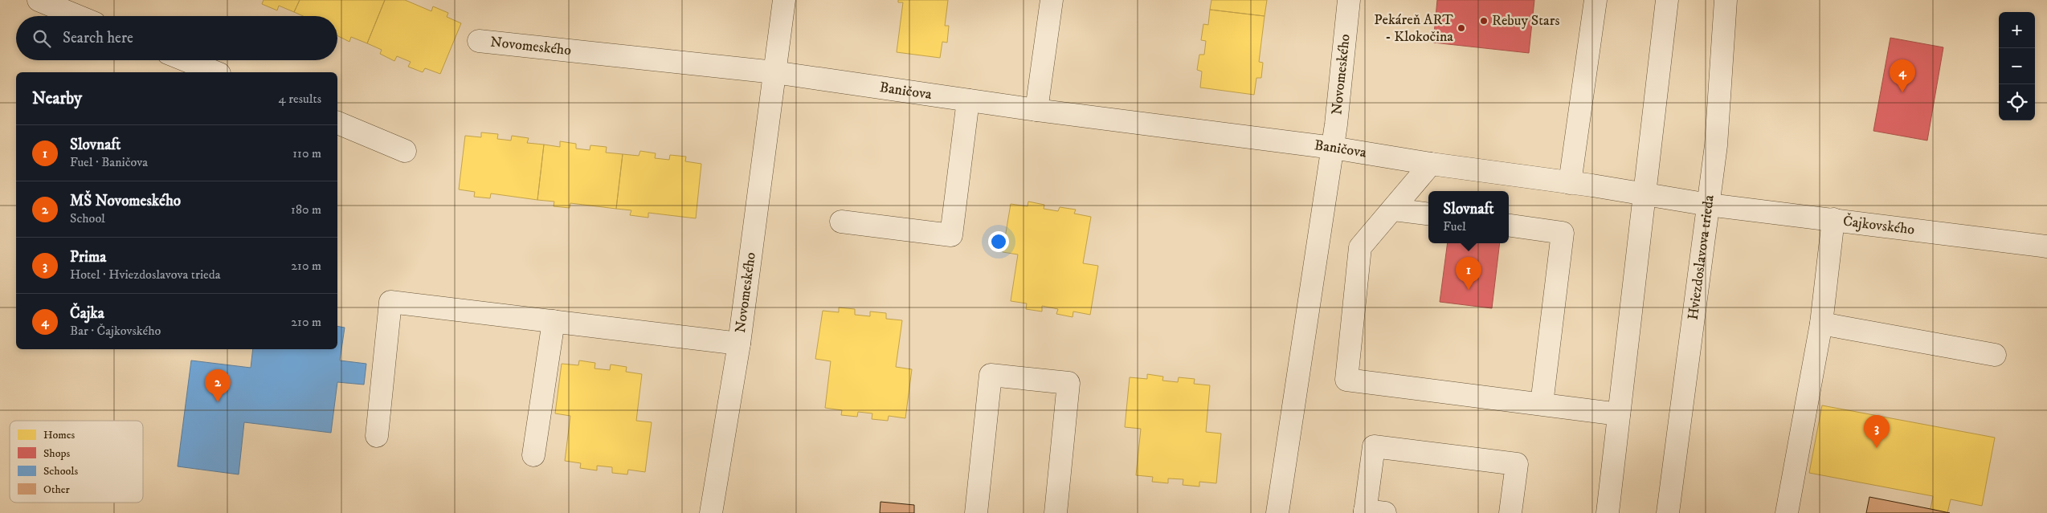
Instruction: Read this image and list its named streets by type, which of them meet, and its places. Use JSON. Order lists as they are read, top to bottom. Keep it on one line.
{"streets":{"street":["Novomeského","Baničova","Čajkovského","Hviezdoslavova trieda"]},"crossings":[["Novomeského","Baničova"],["Baničova","Čajkovského"],["Čajkovského","Hviezdoslavova trieda"]],"places":["Rebuy Stars","Pekáreň ART - Klokočina"],"legend":["Homes","Shops","Schools","Other"],"page":{"map_buttons":["+","−"],"search":"Search here","pins":["4","1","2","3"],"heading":["Nearby","4 results"],"list":[{"mark":"1","name":"Slovnaft","note":"Fuel · Baničova","value":"110 m"},{"mark":"2","name":"MŠ Novomeského","note":"School","value":"180 m"},{"mark":"3","name":"Prima","note":"Hotel · Hviezdoslavova trieda","value":"210 m"},{"mark":"4","name":"Čajka","note":"Bar · Čajkovského","value":"210 m"}],"popup":["Slovnaft","Fuel"]}}
